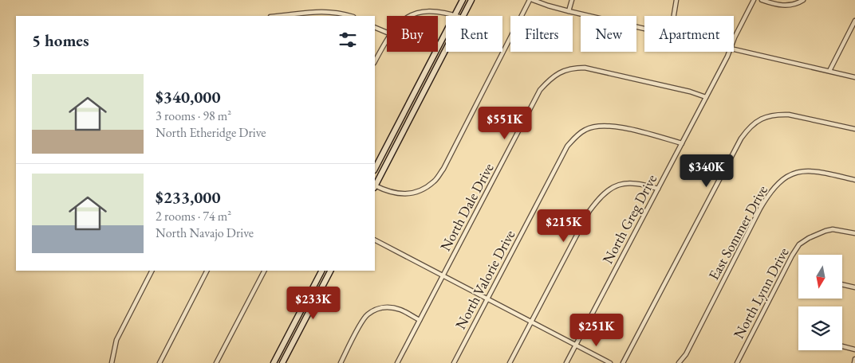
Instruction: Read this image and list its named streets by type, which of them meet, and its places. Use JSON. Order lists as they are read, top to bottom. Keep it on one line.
{"streets":{"street":["North Dale Drive","North Greg Drive","East Sommer Drive","North Valorie Drive","North Lynn Drive"]},"crossings":[["North Dale Drive","North Greg Drive"],["North Greg Drive","North Valorie Drive"]],"north":"bottom","page":{"chip":["Buy","Rent","Filters","New","Apartment"],"heading":"5 homes","list":[{"name":"$340,000","note":"3 rooms · 98 m² · North Etheridge Drive"},{"name":"$233,000","note":"2 rooms · 74 m² · North Navajo Drive"}],"price":["$551K","$340K","$215K","$233K","$251K"]}}
